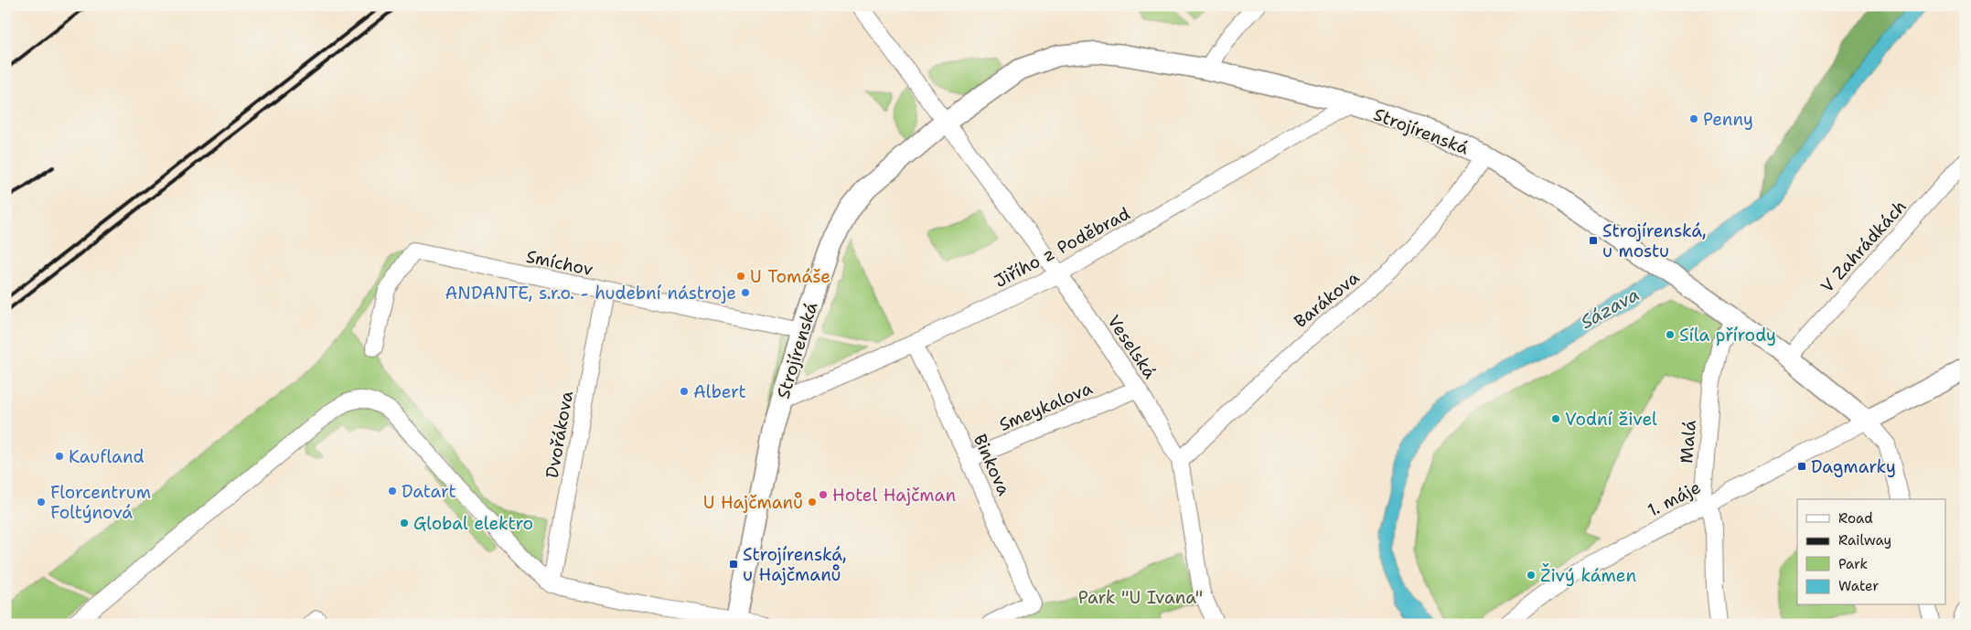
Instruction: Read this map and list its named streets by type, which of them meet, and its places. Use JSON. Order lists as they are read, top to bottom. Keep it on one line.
{"streets":{"street":["Strojírenská","V Zahrádkách","Jiřího z Poděbrad","Smíchov","Barákova","Veselská","Smeykalova","Dvořákova","Malá","Binkova","1. máje"]},"crossings":[["Strojírenská","V Zahrádkách"],["Strojírenská","Jiřího z Poděbrad"],["Strojírenská","Smíchov"],["Strojírenská","Barákova"],["Strojírenská","Veselská"],["Strojírenská","Malá"],["Strojírenská","1. máje"],["Jiřího z Poděbrad","Veselská"],["Jiřího z Poděbrad","Binkova"],["Smíchov","Dvořákova"],["Barákova","Veselská"],["Veselská","Smeykalova"],["Smeykalova","Binkova"],["Malá","1. máje"]],"water":["Sázava"],"parks":["Park \"U Ivana\""],"places":{"other":["Penny","U Tomáše","ANDANTE, s.r.o. - hudební nástroje","Síla přírody","Albert","Vodní živel","Kaufland","Datart","Hotel Hajčman","Florcentrum Foltýnová","U Hajčmanů","Global elektro","Živý kámen"],"transit":["Strojírenská, u mostu","Dagmarky","Strojírenská, u Hajčmanů"]},"legend":["Road","Railway","Park","Water"]}
